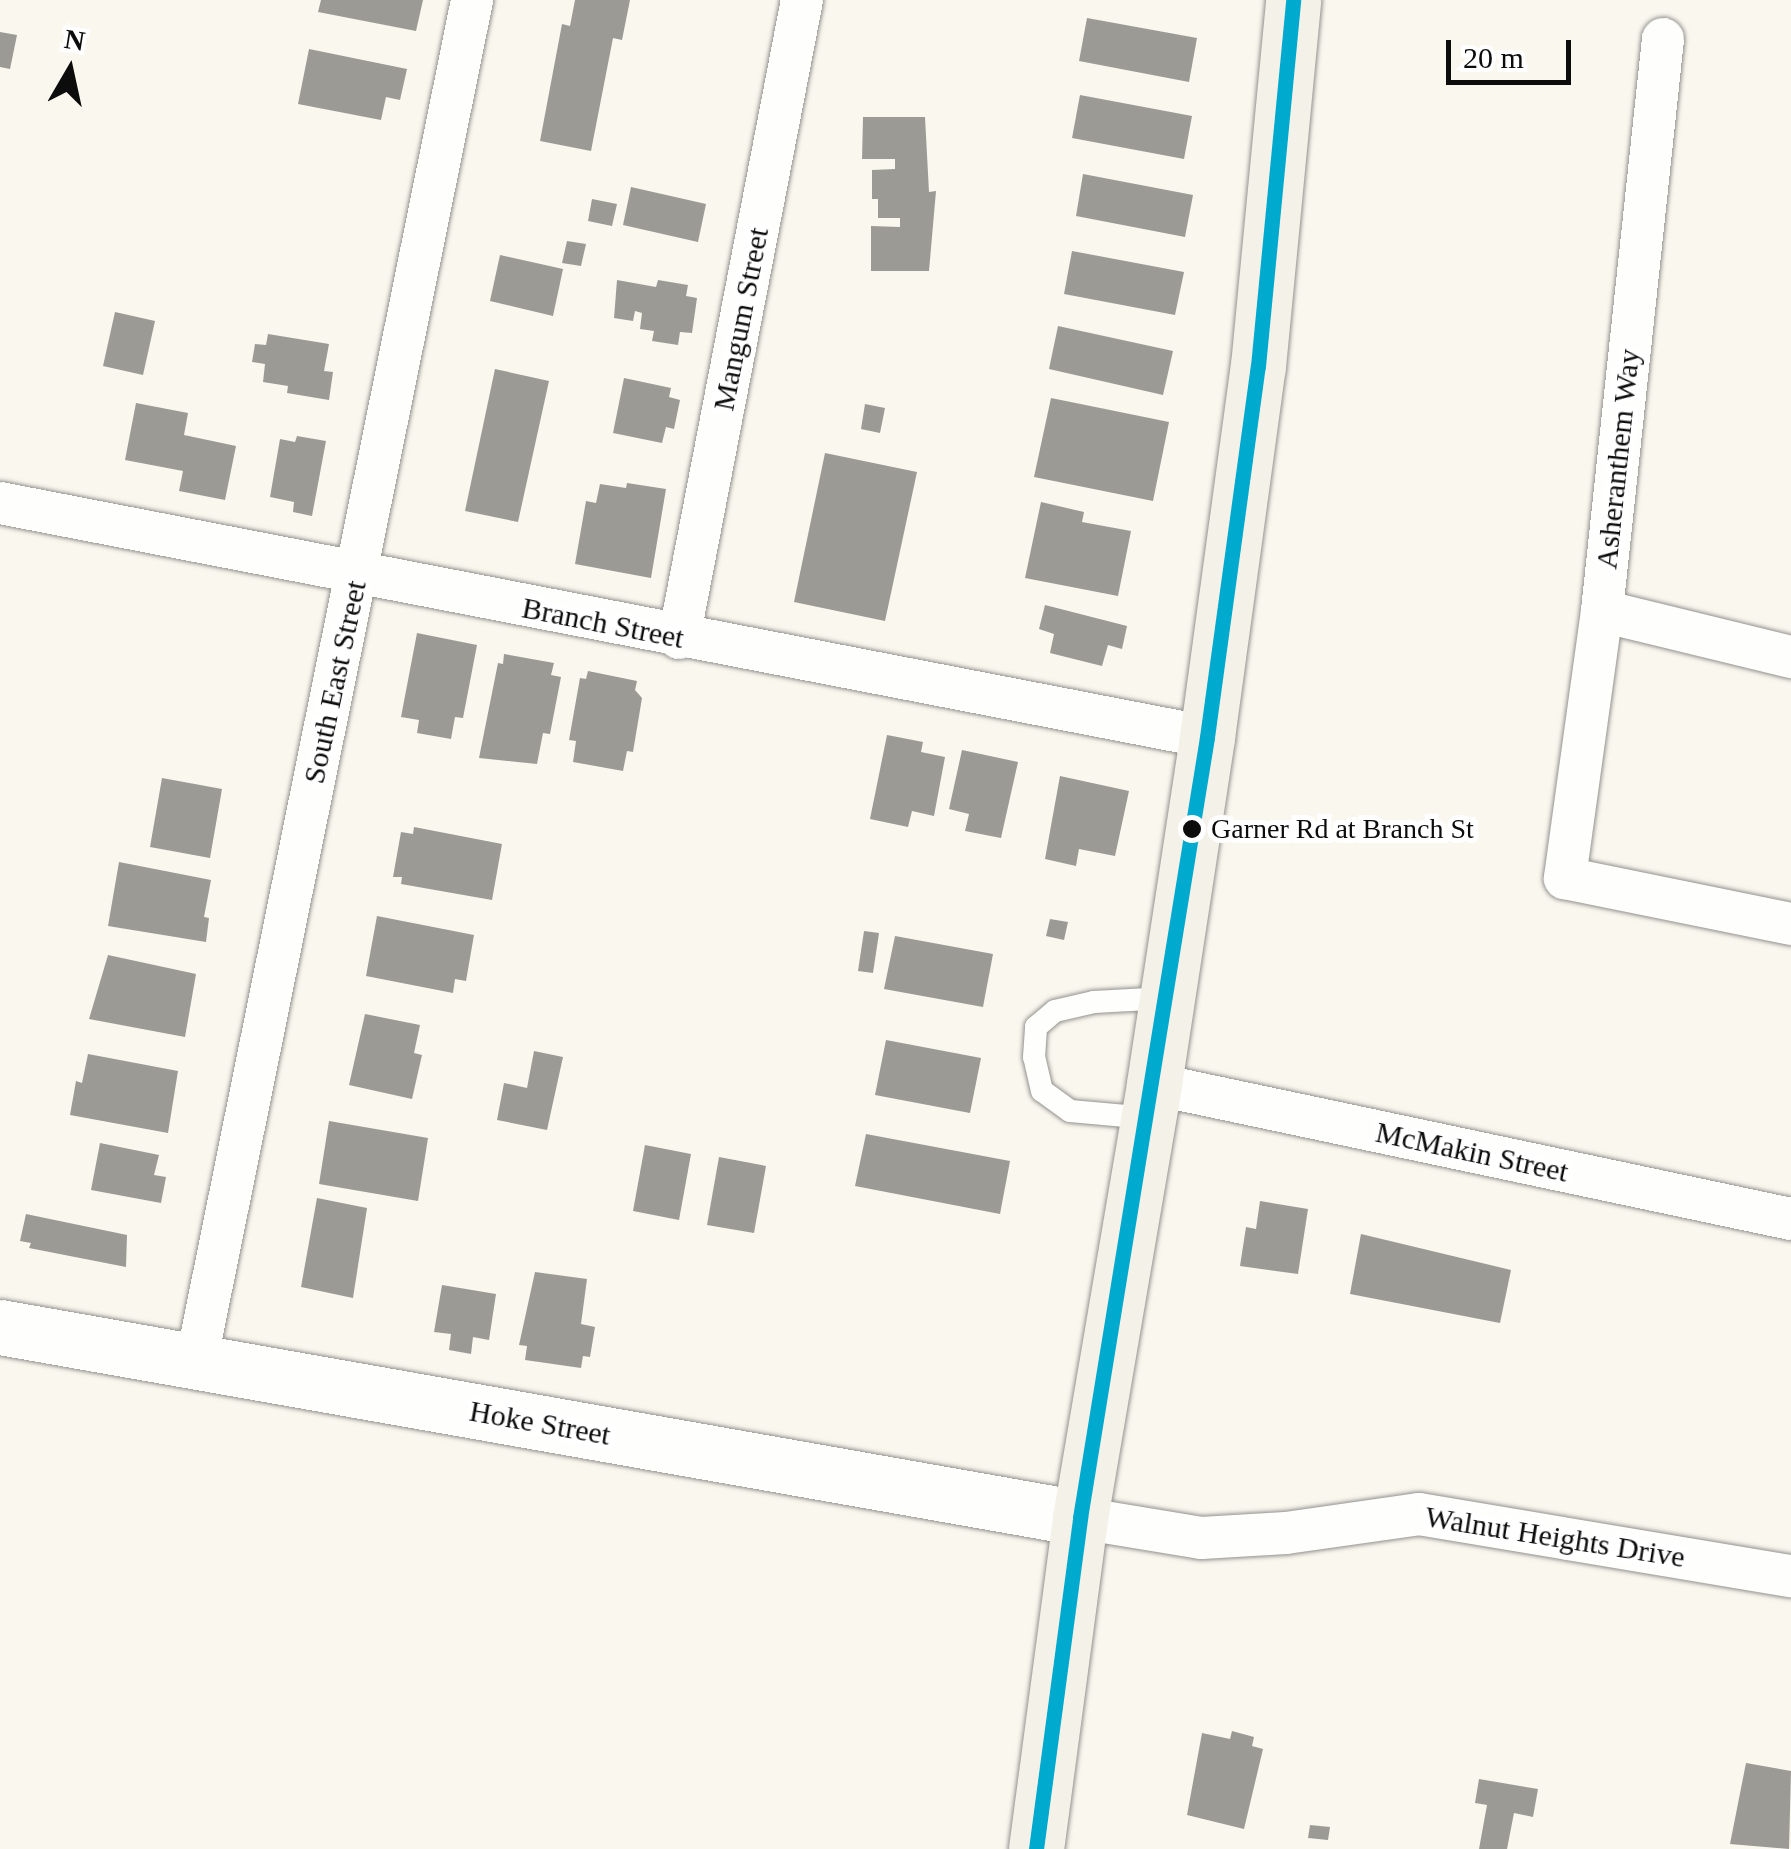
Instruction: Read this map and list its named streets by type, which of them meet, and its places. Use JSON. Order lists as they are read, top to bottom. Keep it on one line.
{"streets":{"street":["Mangum Street","Asheranthem Way","Branch Street","South East Street","McMakin Street","Hoke Street","Walnut Heights Drive"]},"crossings":[["Mangum Street","Branch Street"],["Branch Street","South East Street"],["South East Street","Hoke Street"],["Hoke Street","Walnut Heights Drive"]],"places":["Garner Rd at Branch St"],"lines":["transit line 20"],"scale_bar":"20 m","north":"top"}
